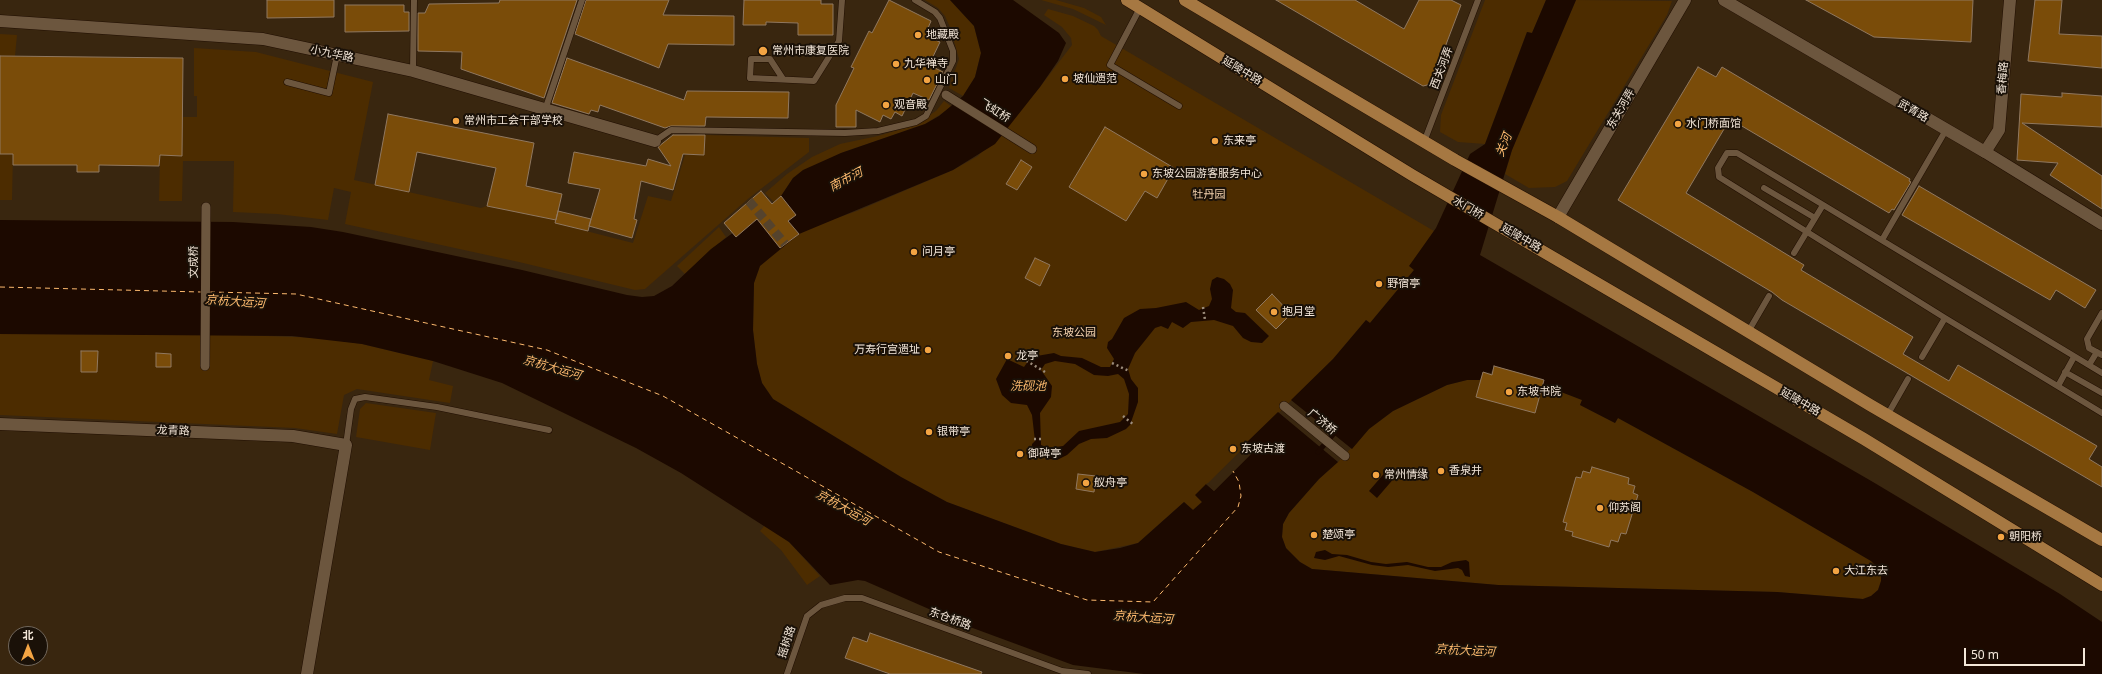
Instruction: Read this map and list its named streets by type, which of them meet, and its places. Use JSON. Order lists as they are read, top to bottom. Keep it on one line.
{"streets":{"main road":["延陵中路","水门桥"],"street":["小九华路","香梅路","东关河弄","飞虹桥","武青路","文成桥","广济桥","龙青路"],"lane":["西关河弄","东仓桥路","摇树路"]},"crossings":[["延陵中路","水门桥"],["香梅路","武青路"],["东仓桥路","摇树路"]],"water":["关河","南市河","京杭大运河","洗砚池"],"parks":["牡丹园","东坡公园"],"places":["地藏殿","常州市康复医院","九华禅寺","坡仙遗范","山门","观音殿","常州市工会干部学校","水门桥面馆","东来亭","东坡公园游客服务中心","问月亭","野宿亭","抱月堂","万寿行宫遗址","龙亭","东坡书院","银带亭","东坡古渡","御碑亭","香泉井","常州情缘","舣舟亭","仰苏阁","楚颂亭","朝阳桥","大江东去"],"scale_bar":"50 m","north":"top"}
